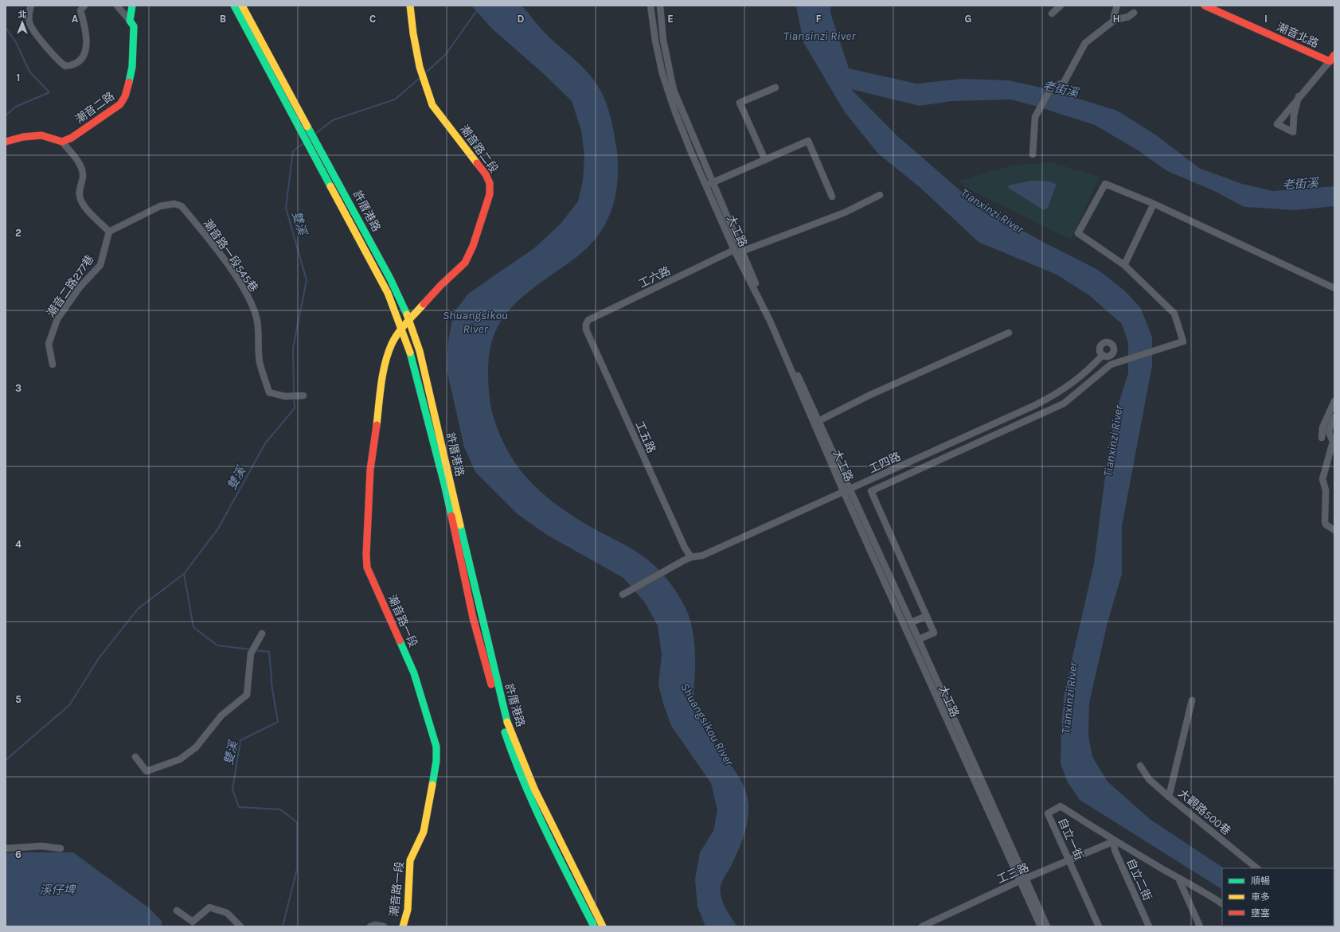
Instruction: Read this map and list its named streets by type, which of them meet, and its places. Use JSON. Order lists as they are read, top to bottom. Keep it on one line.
{"streets":{"street":["潮音北路","潮音二路","潮音路二段","許厝港路","大工路","潮音路一段545巷","工六路","潮音二路277巷","工五路","工四路","潮音路一段","大觀路500巷","自立一街","工三路","自立二街"]},"crossings":[["潮音路二段","許厝港路"],["潮音路二段","潮音路一段"],["許厝港路","潮音路一段"],["大工路","工六路"],["大工路","工四路"],["大工路","工三路"],["潮音路一段545巷","潮音二路277巷"],["工六路","工五路"],["工五路","工四路"],["自立一街","工三路"],["自立一街","自立二街"],["工三路","自立二街"]],"water":["Tiansinzi River","老街溪","Tianxinzi River","雙溪","Shuangsikou River","溪仔埤"],"legend":["順暢","車多","壅塞"],"north":"top","grid":{"columns":["A","B","C","D","E","F","G","H","I"],"rows":["1","2","3","4","5","6"]}}
